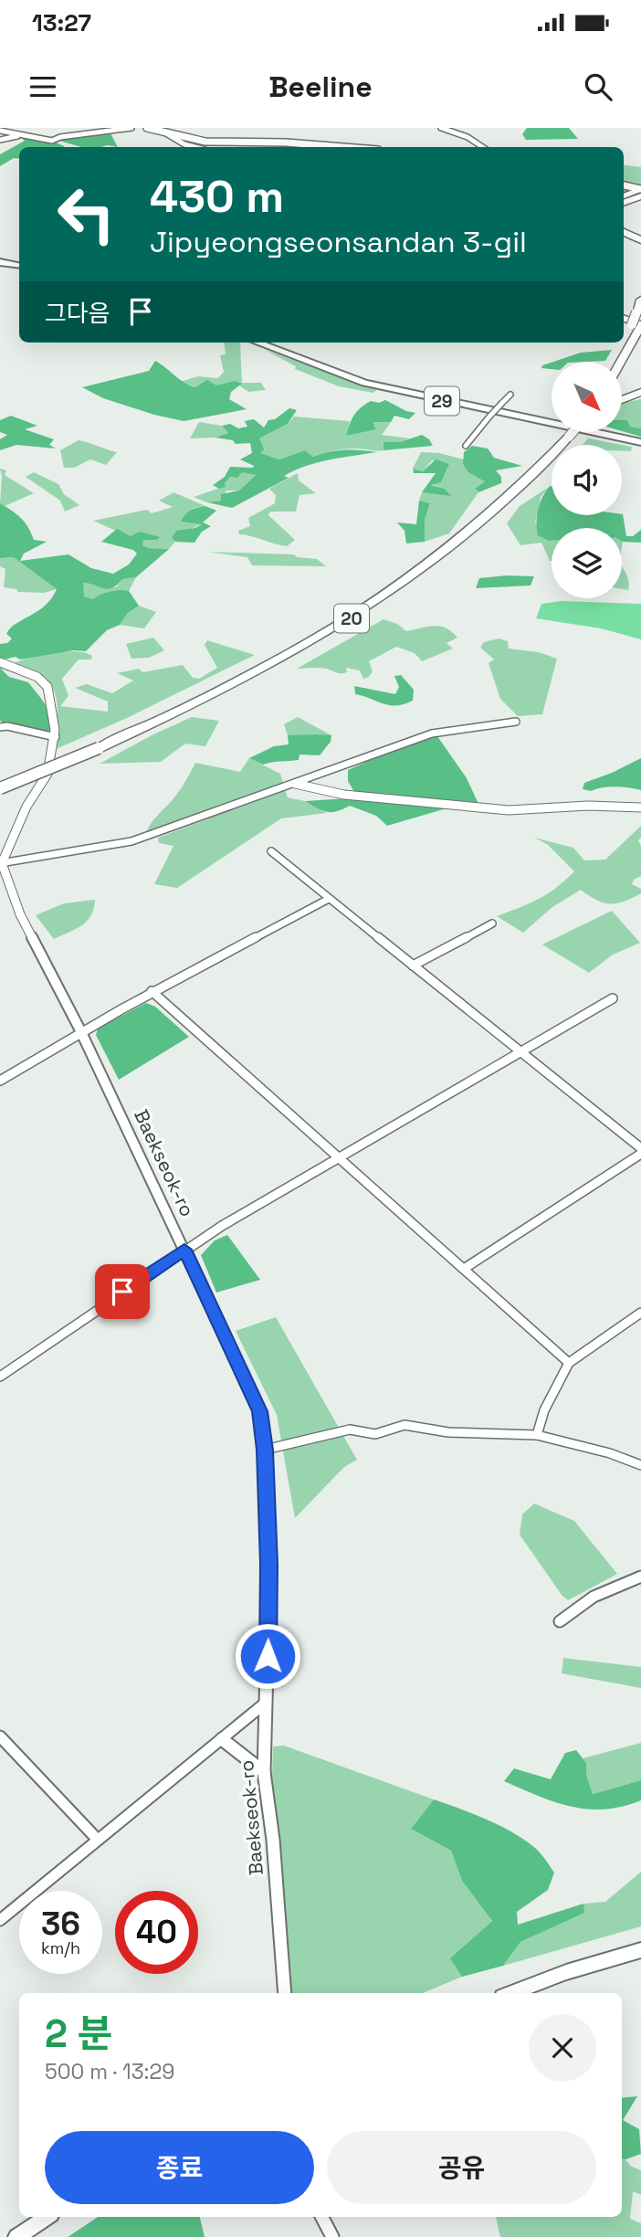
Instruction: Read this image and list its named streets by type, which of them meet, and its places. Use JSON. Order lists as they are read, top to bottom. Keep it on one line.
{"streets":{"highway":["29","20"],"street":["Baekseok-ro"]},"north":"bottom right","page":{"status":"13:27","header":"Beeline","turn":["430 m","Jipyeongseonsandan 3-gil"],"then":"그다음","speed":"36 km/h","limit":"40","heading":["2 분","500 m · 13:29"],"buttons":["종료","공유"]}}
